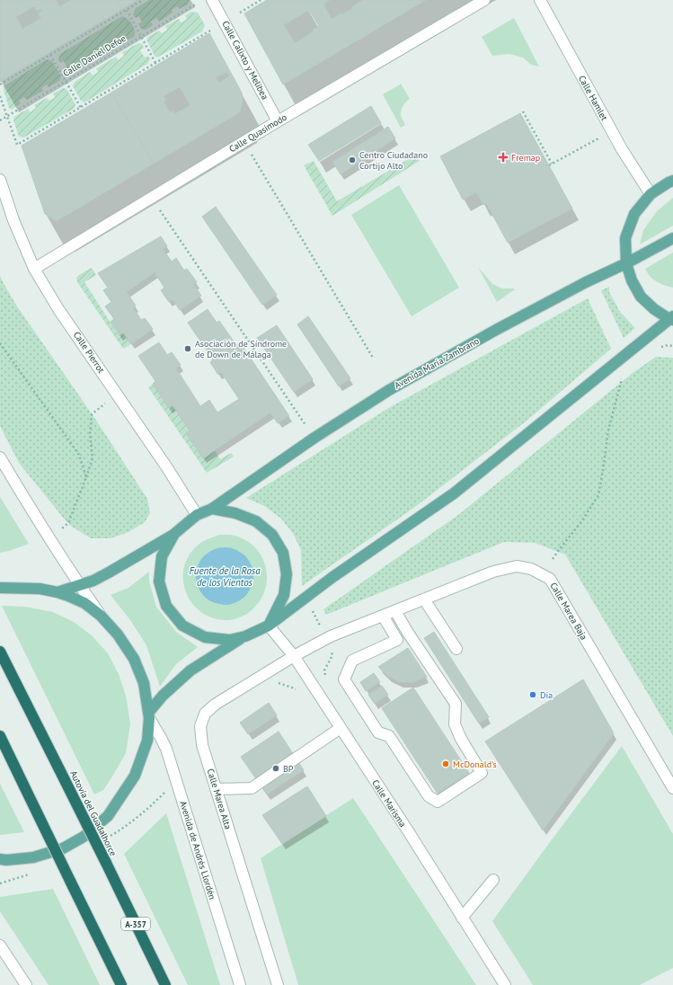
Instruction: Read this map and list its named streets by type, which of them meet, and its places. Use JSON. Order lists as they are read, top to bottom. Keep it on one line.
{"streets":{"highway":["Autovía del Guadalhorce","A-357"],"main road":["Avenida María Zambrano"],"street":["Calle Calixto y Melibea","Calle Hamlet","Calle Quasimodo","Calle Pierrot","Calle Marea Baja","Calle Marea Alta","Calle Marisma","Avenida de Andrés Llordén"],"path":["Calle Daniel Defoe"]},"crossings":[["Calle Calixto y Melibea","Calle Quasimodo"],["Calle Quasimodo","Calle Pierrot"],["Calle Pierrot","Avenida María Zambrano"],["Calle Marea Baja","Calle Marea Alta"],["Calle Marea Baja","Calle Marisma"],["Calle Marea Alta","Calle Marisma"]],"water":["Fuente de la Rosa de los Vientos"],"places":{"health":["Fremap"],"other":["Centro Ciudadano Cortijo Alto","Asociación de Síndrome de Down de Málaga","Dia","McDonald's","BP"]}}
